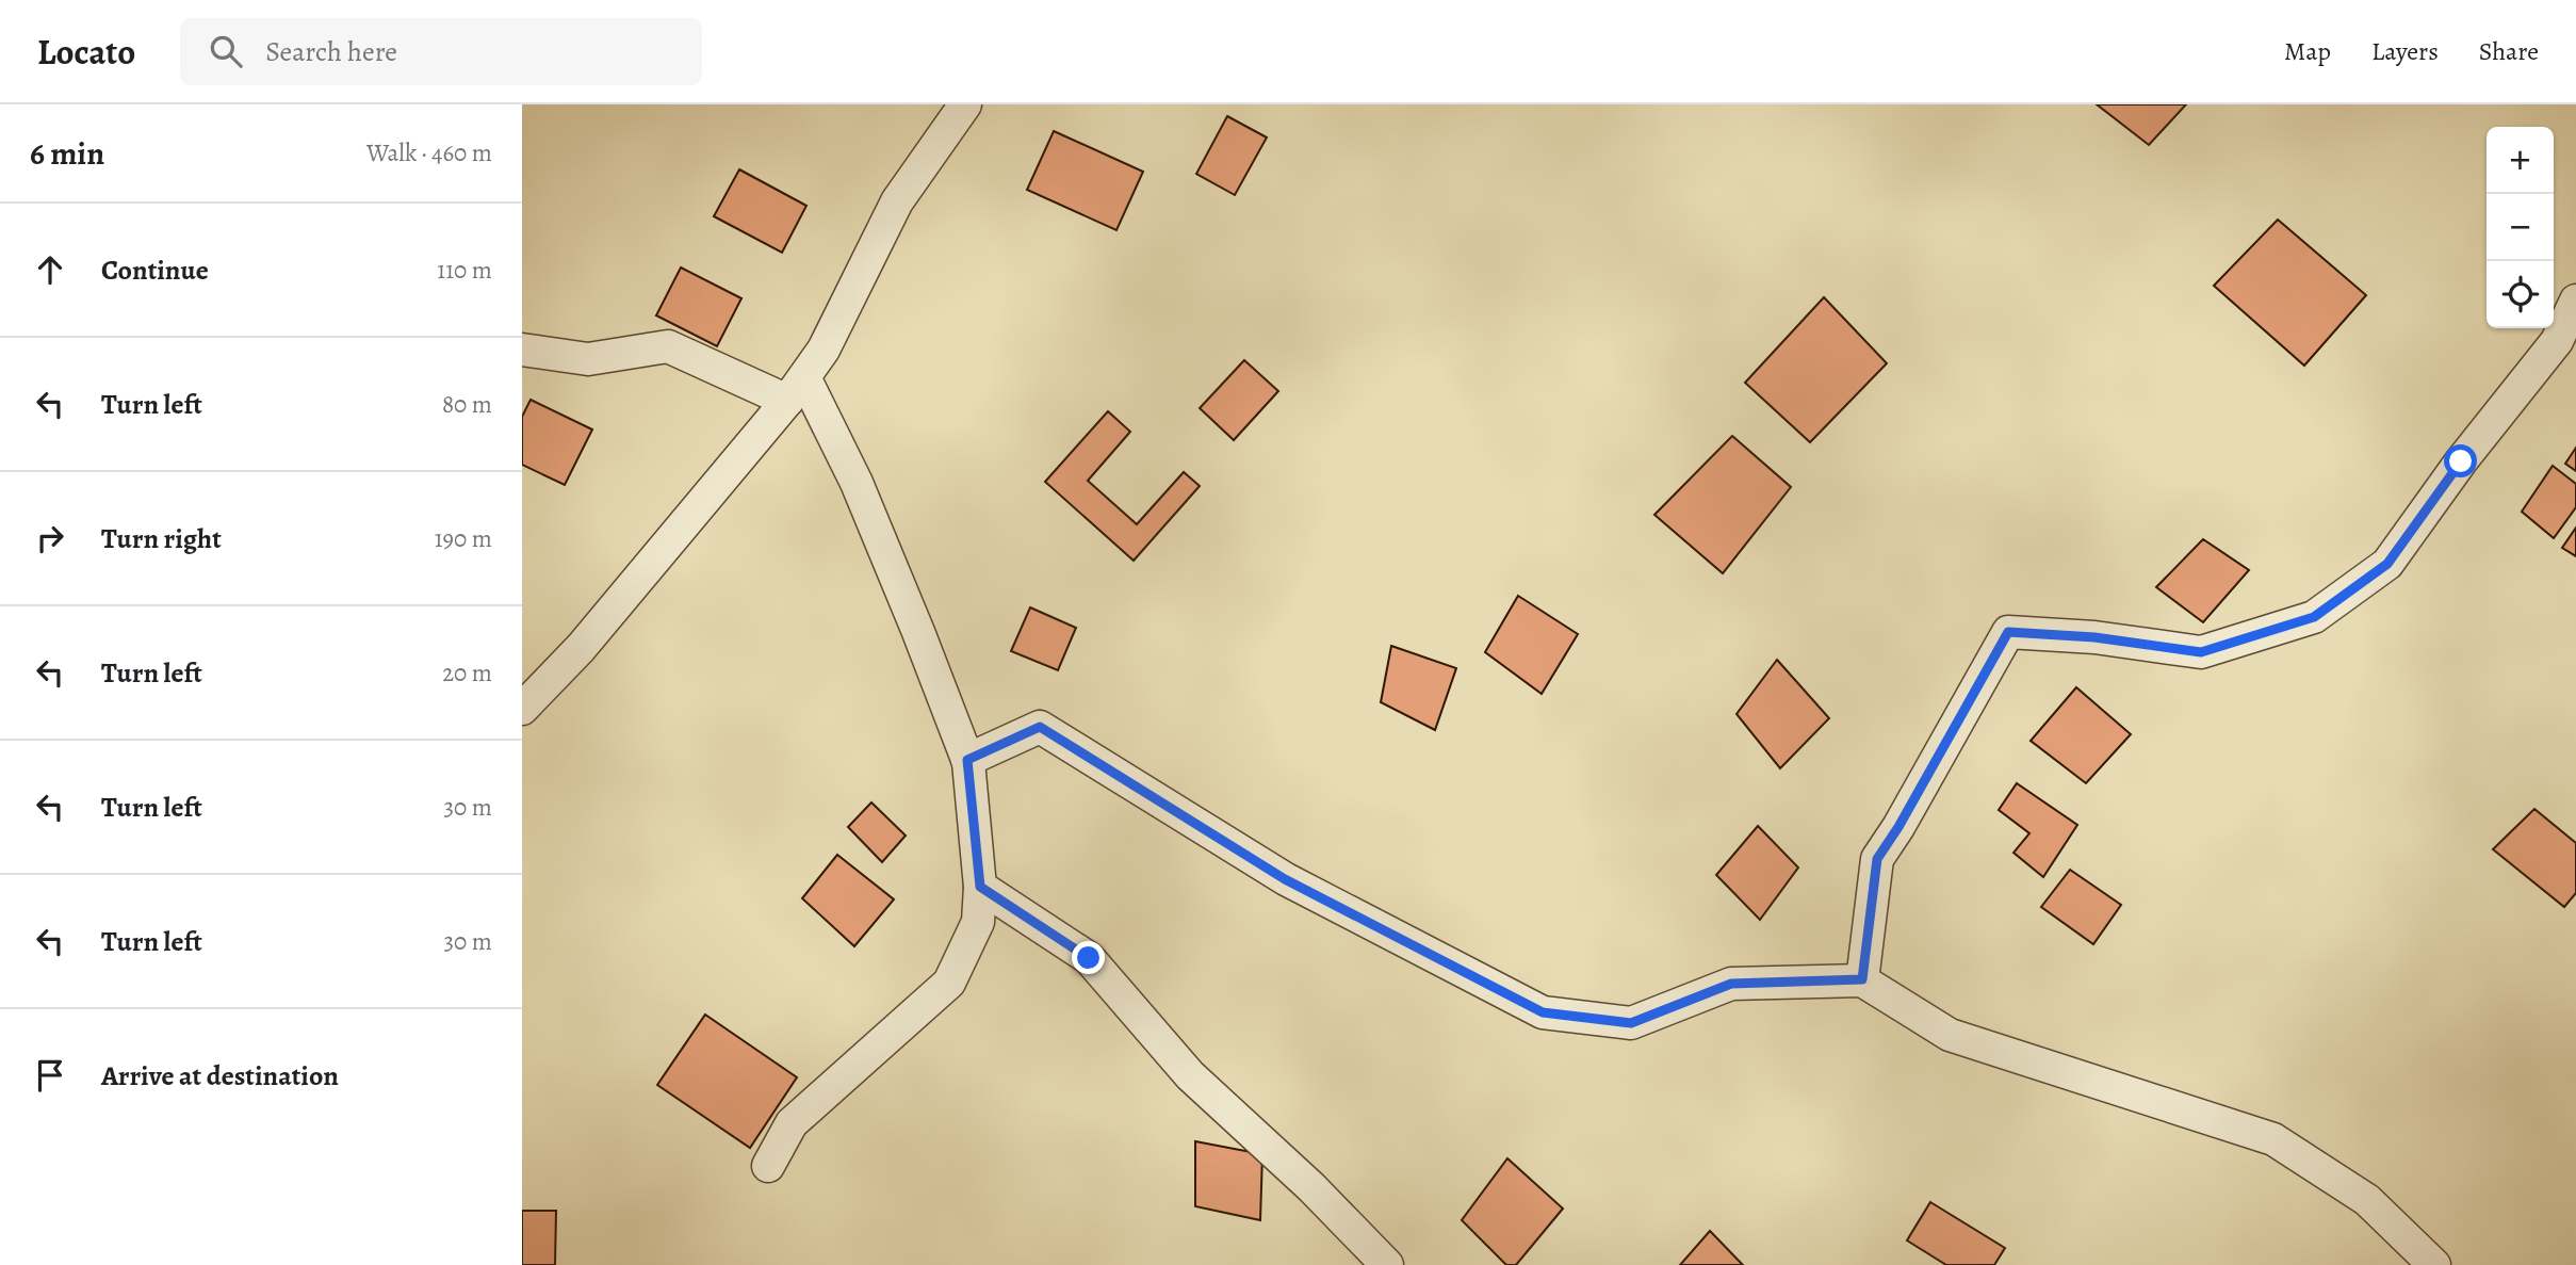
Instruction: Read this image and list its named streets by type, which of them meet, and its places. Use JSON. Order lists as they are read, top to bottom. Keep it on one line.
{"page":{"header":"Locato","search":"Search here","nav":["Map","Layers","Share"],"heading":["6 min","Walk · 460 m"],"map_buttons":["+","−"],"list":[["Continue","110 m"],["Turn left","80 m"],["Turn right","190 m"],["Turn left","20 m"],["Turn left","30 m"],["Turn left","30 m"],"Arrive at destination"]}}
